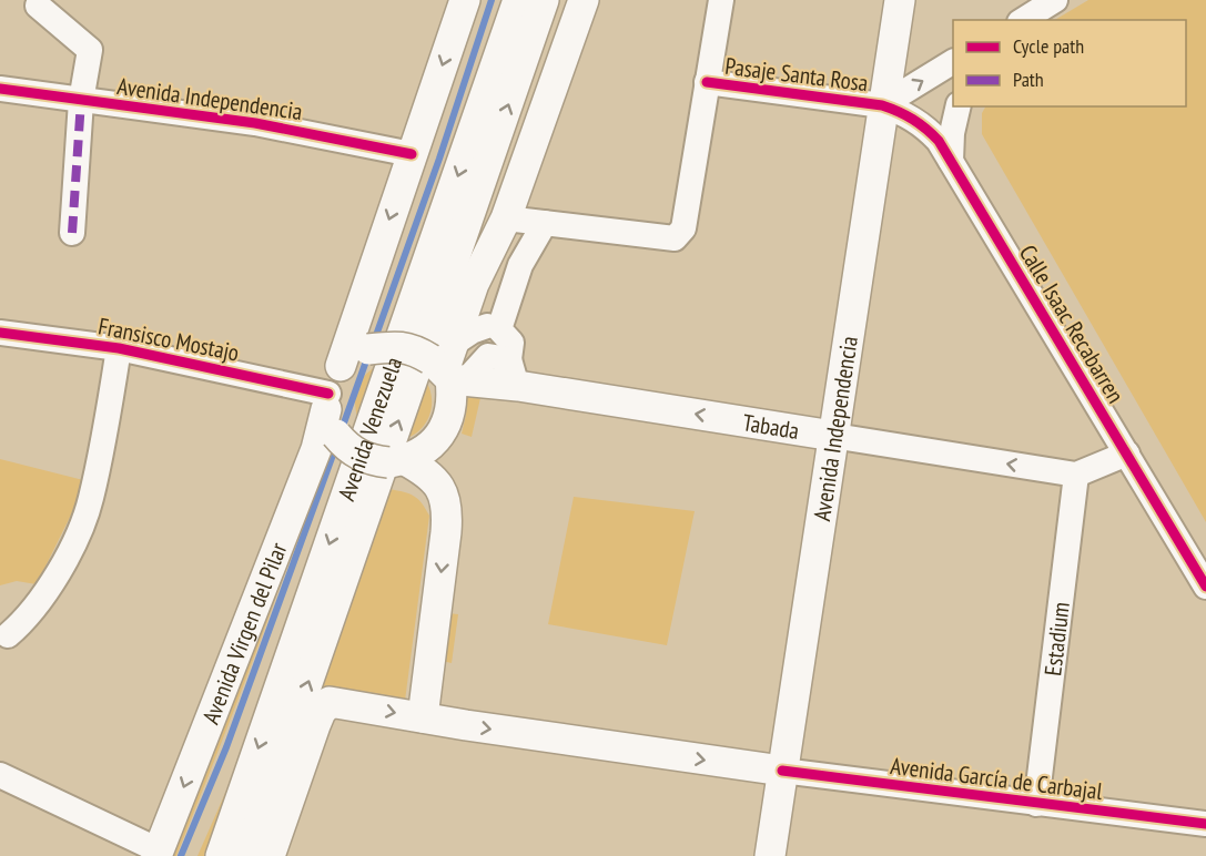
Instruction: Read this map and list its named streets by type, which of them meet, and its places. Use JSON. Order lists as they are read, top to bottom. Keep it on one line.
{"streets":{"main road":["Avenida Independencia","Tabada","Avenida Venezuela","Avenida Virgen del Pilar","Avenida García de Carbajal"],"street":["Pasaje Santa Rosa","Calle Isaac Recabarren","Fransisco Mostajo","Estadium"]},"crossings":[["Pasaje Santa Rosa","Avenida Independencia"],["Pasaje Santa Rosa","Calle Isaac Recabarren"],["Pasaje Santa Rosa","Avenida Venezuela"],["Avenida Independencia","Calle Isaac Recabarren"],["Avenida Independencia","Tabada"],["Avenida Independencia","Avenida García de Carbajal"],["Fransisco Mostajo","Tabada"],["Fransisco Mostajo","Avenida Venezuela"],["Fransisco Mostajo","Avenida Virgen del Pilar"],["Tabada","Avenida Venezuela"],["Tabada","Avenida Virgen del Pilar"],["Tabada","Estadium"],["Avenida Venezuela","Avenida Virgen del Pilar"],["Estadium","Avenida García de Carbajal"]],"one_way":["Tabada","Avenida Virgen del Pilar","Avenida García de Carbajal"],"legend":["Cycle path","Path"]}
